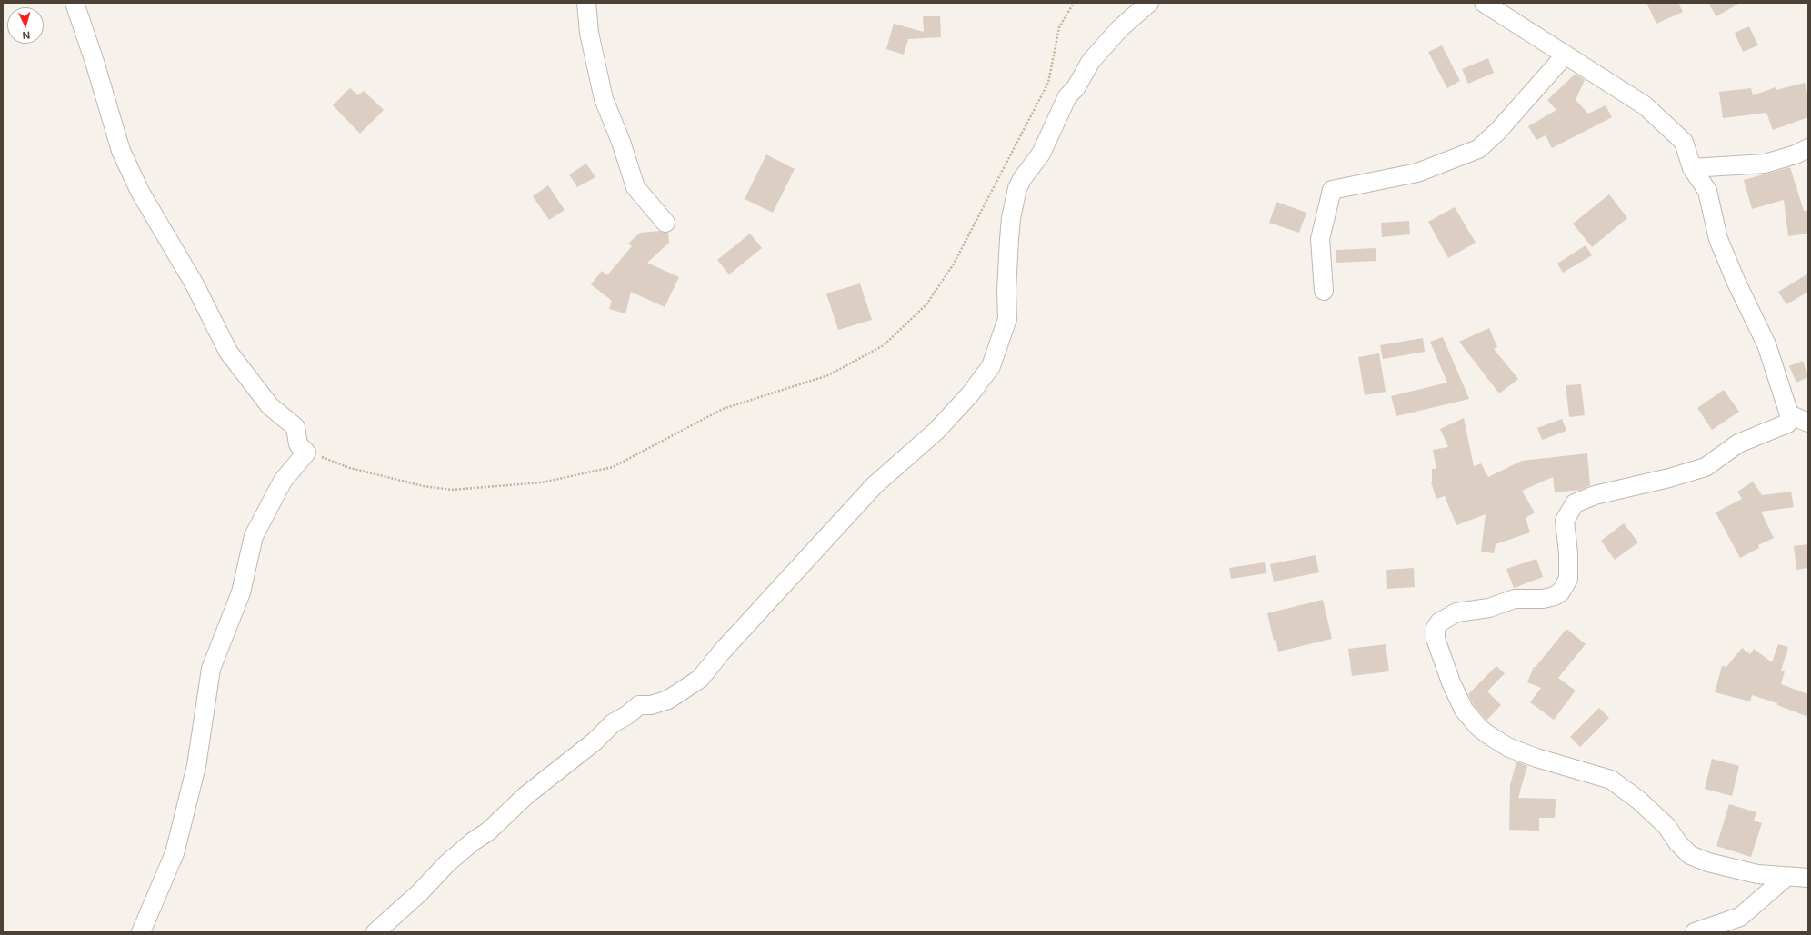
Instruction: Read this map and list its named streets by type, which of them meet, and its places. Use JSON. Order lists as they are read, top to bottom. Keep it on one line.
{"north":"bottom"}
